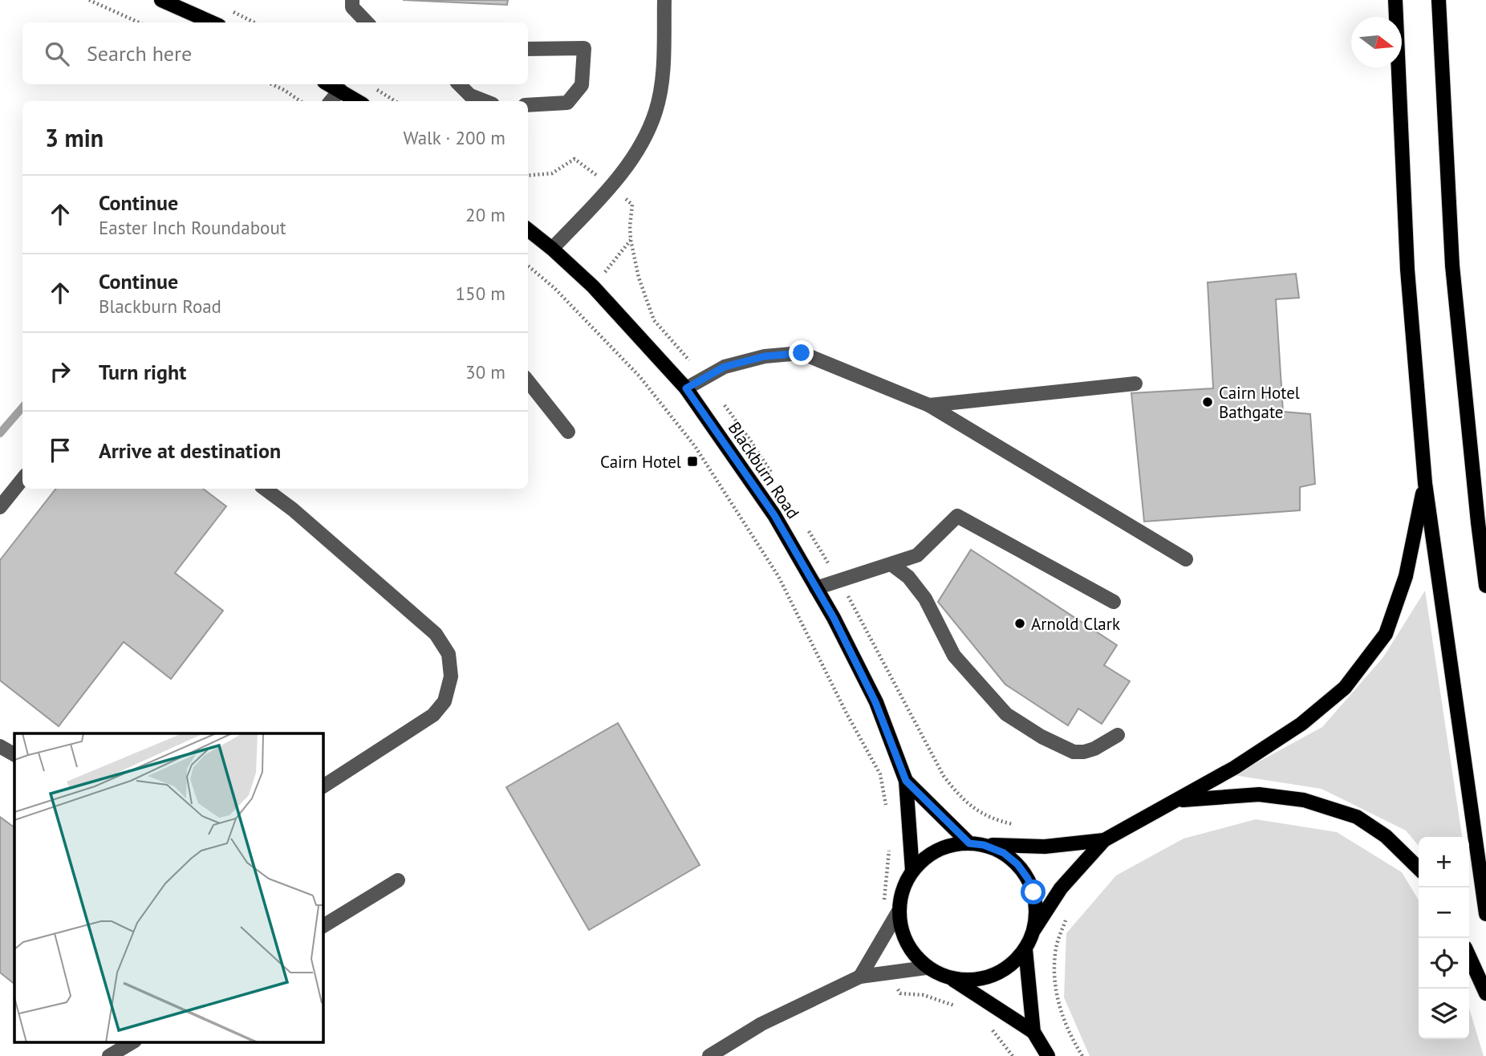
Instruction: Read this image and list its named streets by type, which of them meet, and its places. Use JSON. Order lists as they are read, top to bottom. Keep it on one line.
{"streets":{"main road":["Blackburn Road"]},"places":{"other":["Cairn Hotel Bathgate","Arnold Clark"],"transit":["Cairn Hotel"]},"north":"right","page":{"search":"Search here","heading":["3 min","Walk · 200 m"],"list":[["Continue","Easter Inch Roundabout","20 m"],["Continue","Blackburn Road","150 m"],["Turn right","30 m"],"Arrive at destination"],"map_buttons":["+","−"]}}
